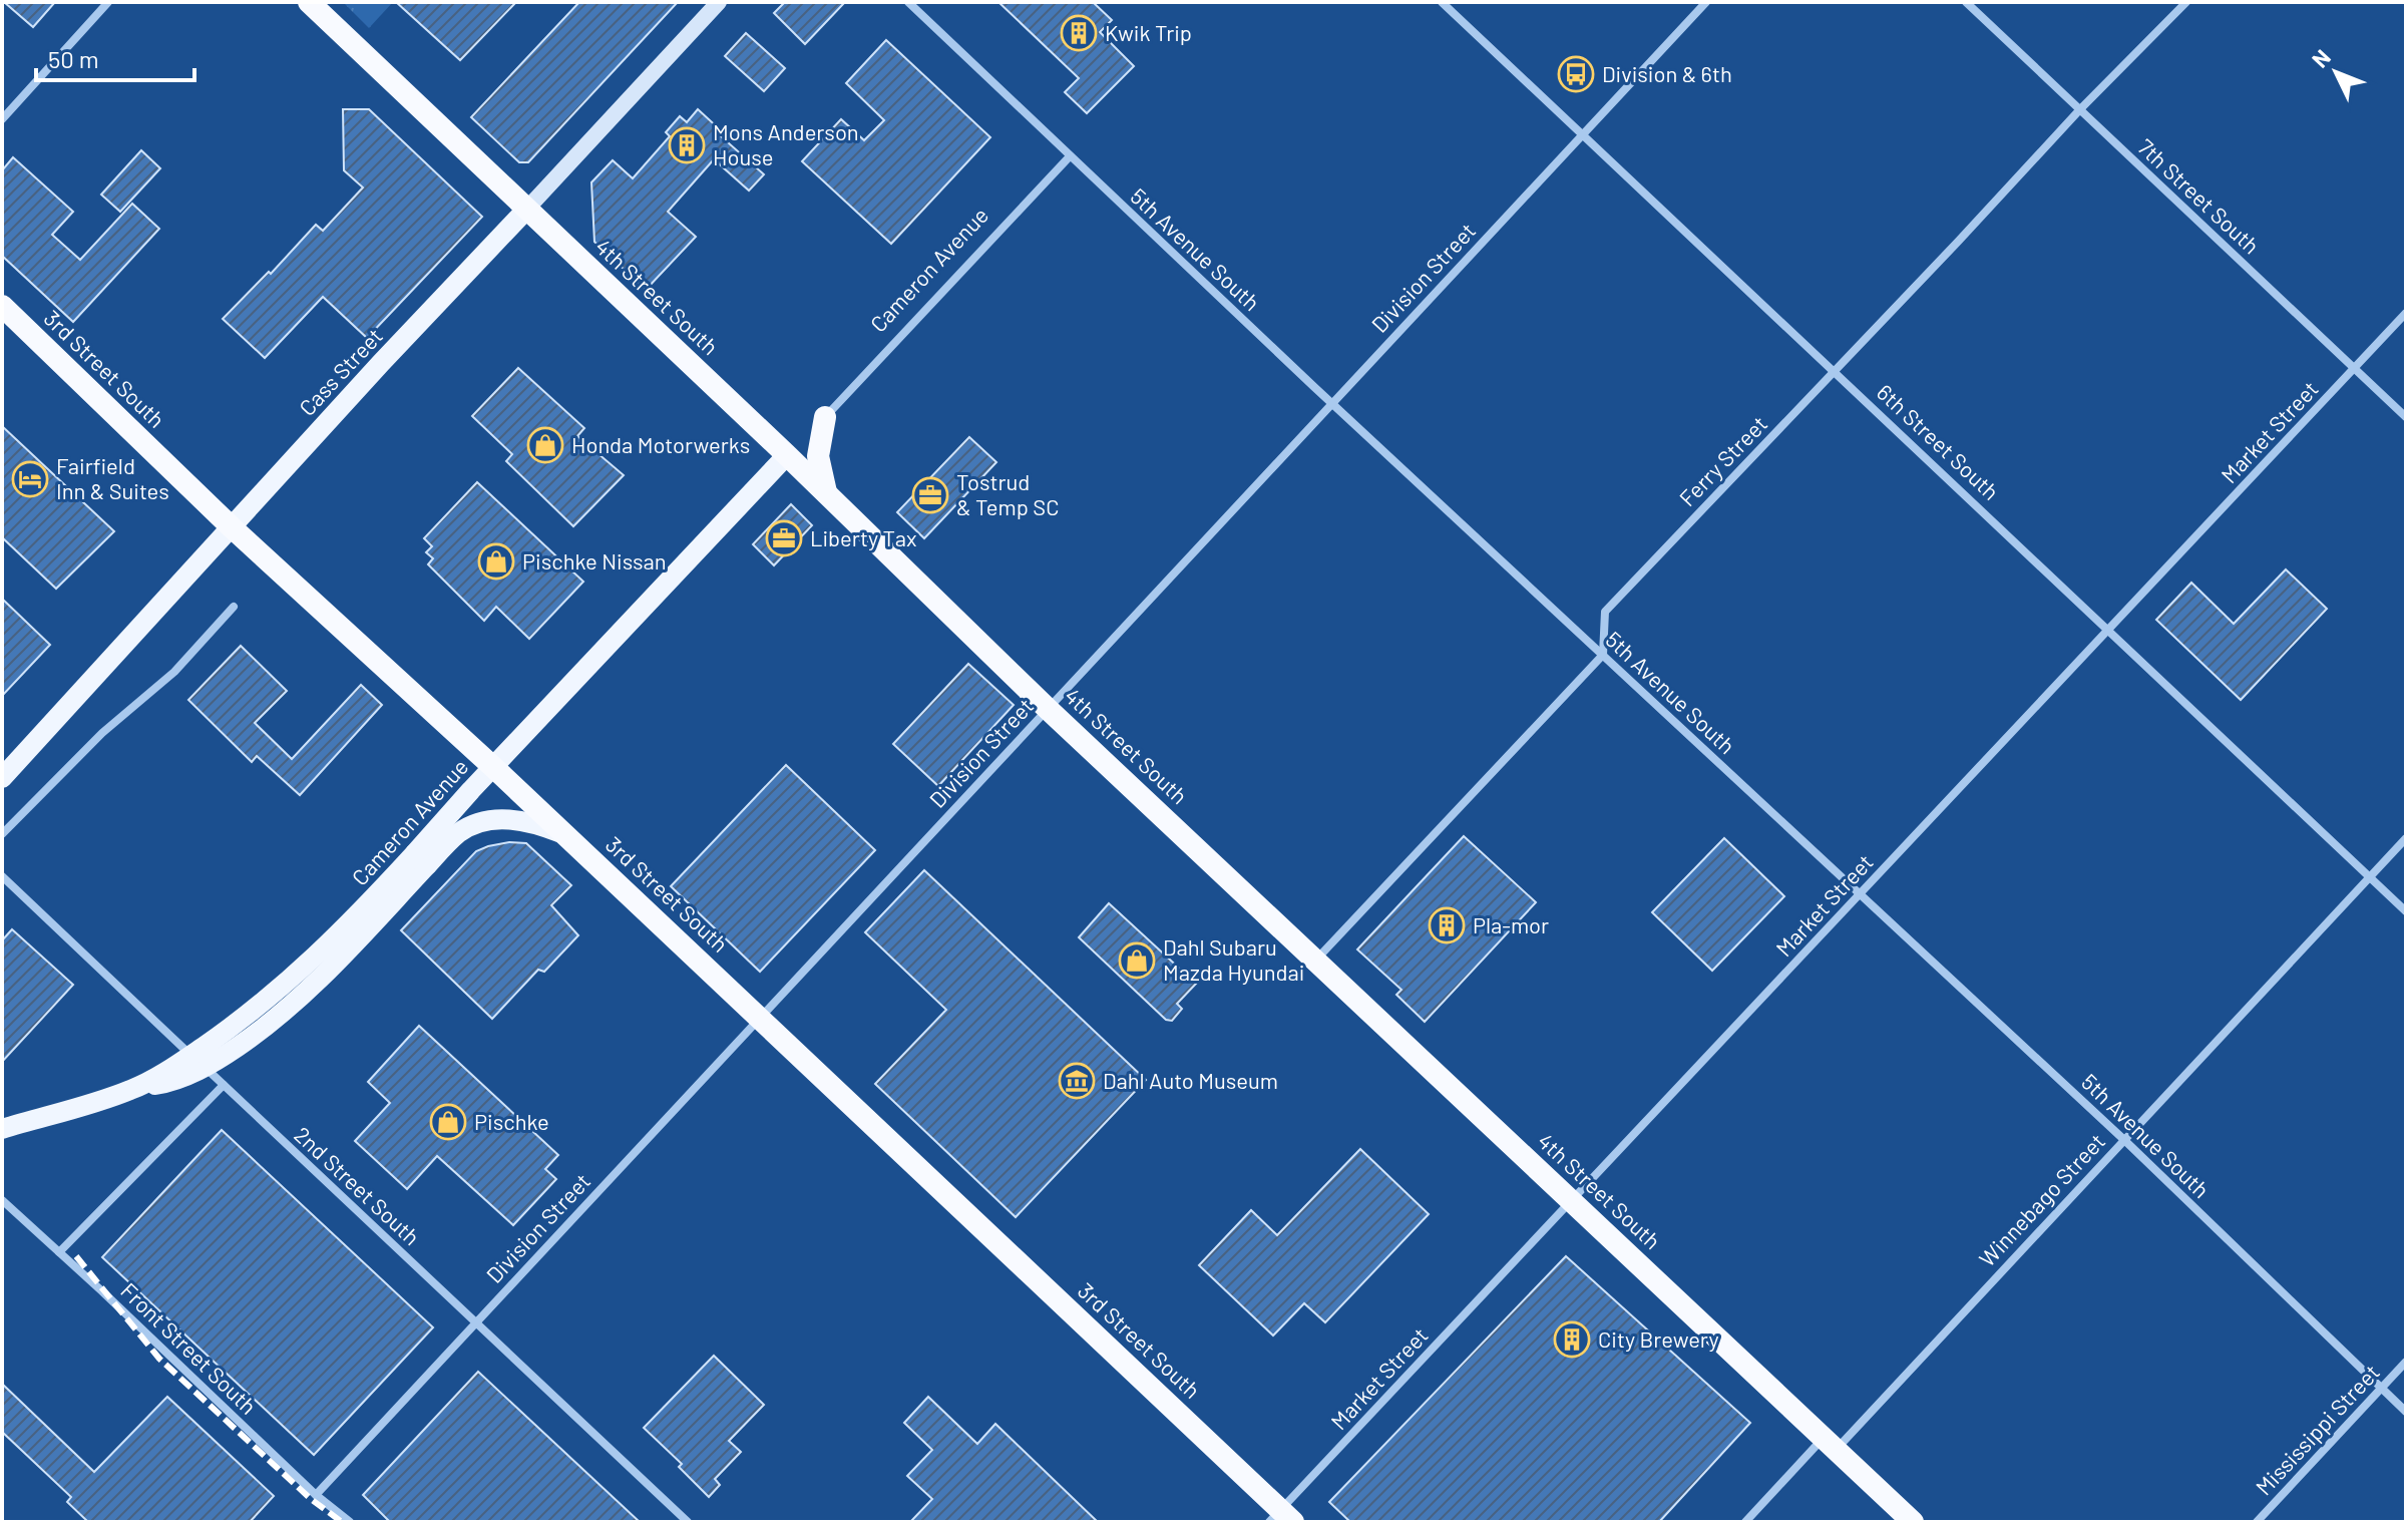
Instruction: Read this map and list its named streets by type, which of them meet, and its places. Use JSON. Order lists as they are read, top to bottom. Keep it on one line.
{"streets":{"highway":["4th Street South","3rd Street South"],"main road":["Cameron Avenue","Cass Street"],"street":["7th Street South","5th Avenue South","Division Street","Market Street","6th Street South","Ferry Street","2nd Street South","Winnebago Street","Front Street South","Mississippi Street"]},"crossings":[["7th Street South","Market Street"],["7th Street South","Ferry Street"],["5th Avenue South","Cameron Avenue"],["5th Avenue South","Division Street"],["5th Avenue South","Market Street"],["5th Avenue South","Ferry Street"],["5th Avenue South","Winnebago Street"],["5th Avenue South","Mississippi Street"],["Cameron Avenue","4th Street South"],["Cameron Avenue","3rd Street South"],["Division Street","4th Street South"],["Division Street","3rd Street South"],["Division Street","6th Street South"],["Division Street","2nd Street South"],["Division Street","Front Street South"],["4th Street South","Cass Street"],["4th Street South","Market Street"],["4th Street South","Winnebago Street"],["3rd Street South","Cass Street"],["3rd Street South","Market Street"],["Market Street","6th Street South"],["6th Street South","Ferry Street"],["6th Street South","Winnebago Street"]],"places":{"building":["Kwik Trip","Mons Anderson House","Pla-mor","City Brewery"],"bus stop":["Division & 6th"],"shop":["Honda Motorwerks","Pischke Nissan","Dahl Subaru Mazda Hyundai","Pischke"],"hotel":["Fairfield Inn & Suites"],"office":["Tostrud & Temp SC","Liberty Tax"],"museum":["Dahl Auto Museum"]},"scale_bar":"50 m","north":"top left"}
